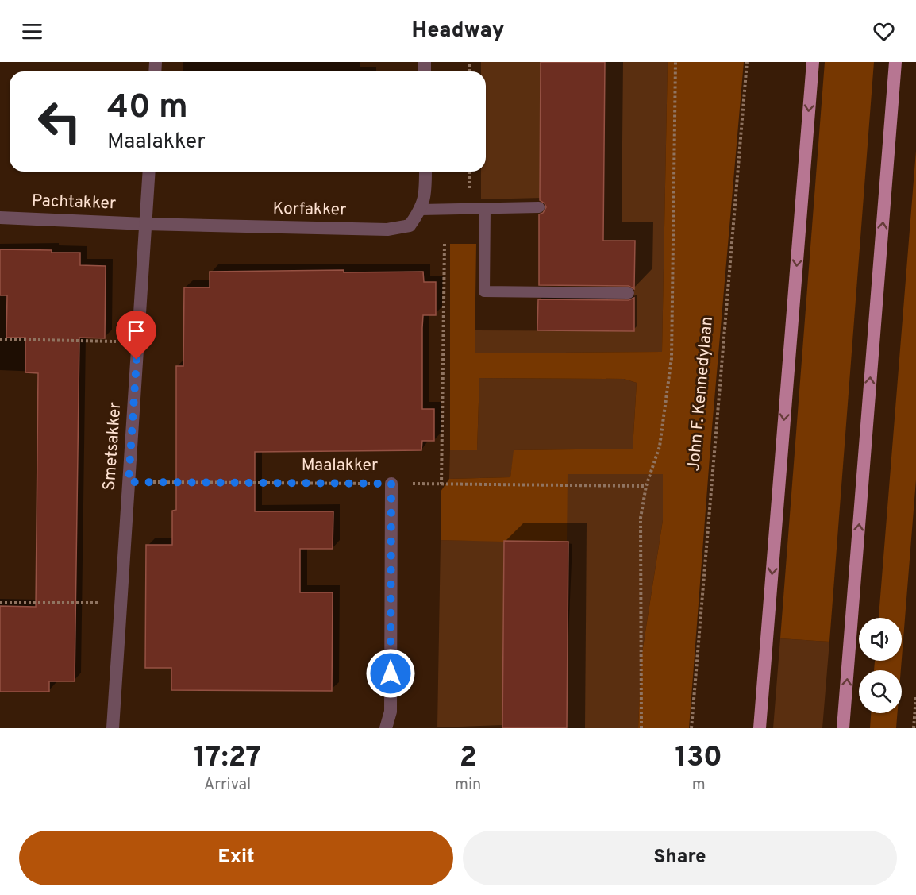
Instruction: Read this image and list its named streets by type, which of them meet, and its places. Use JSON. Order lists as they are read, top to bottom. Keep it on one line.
{"streets":{"street":["Pachtakker","Korfakker","Smetsakker","Maalakker"],"path":["John F. Kennedylaan"]},"crossings":[["Pachtakker","Korfakker"],["Pachtakker","Smetsakker"],["Korfakker","Smetsakker"],["Smetsakker","Maalakker"]],"page":{"header":"Headway","turn":["40 m","Maalakker"],"eta":["17:27","Arrival","2","min","130","m"],"buttons":["Exit","Share"]}}
